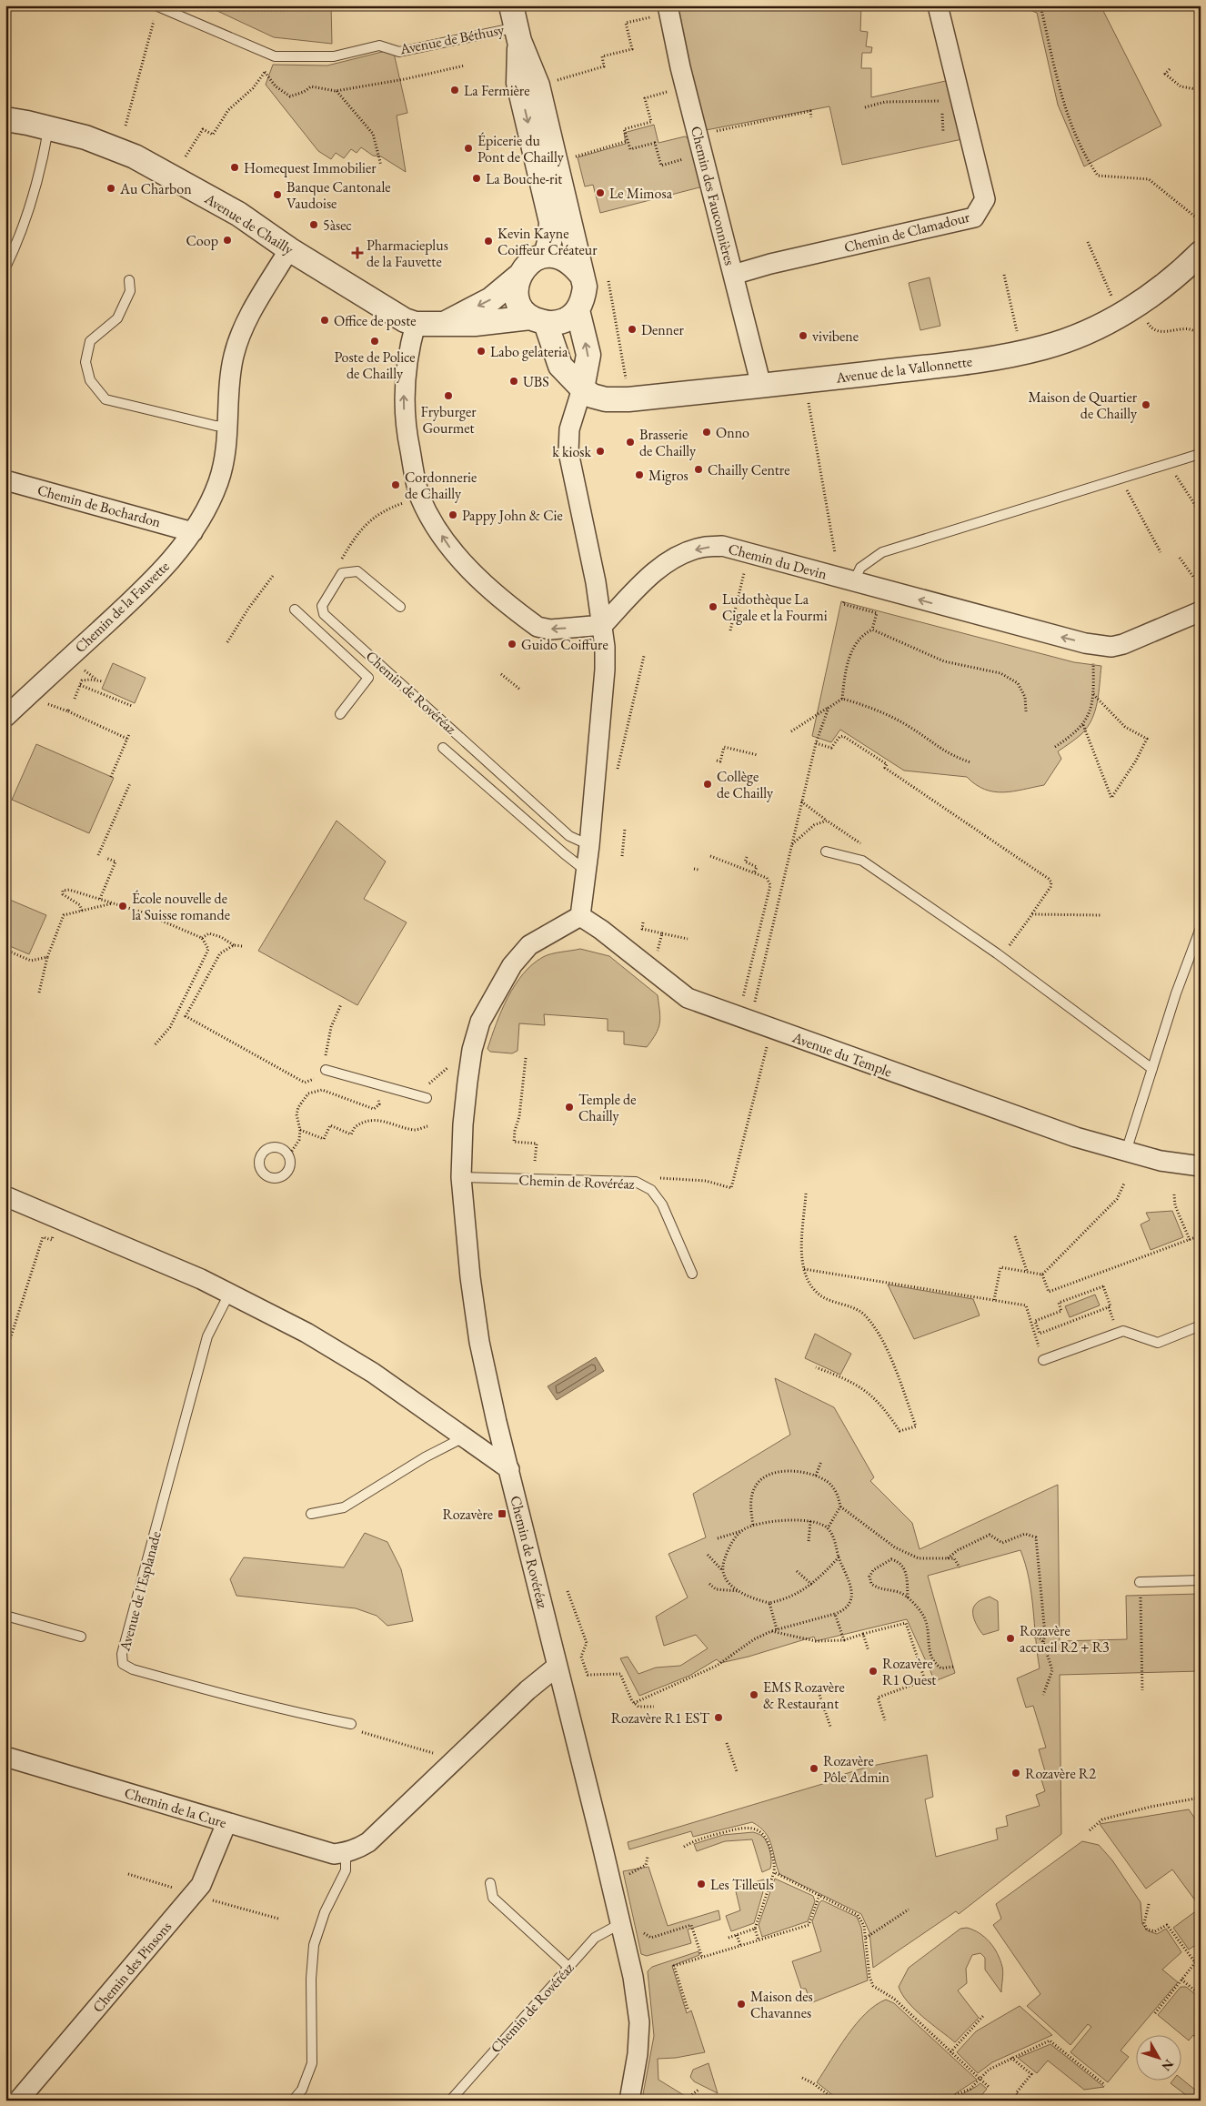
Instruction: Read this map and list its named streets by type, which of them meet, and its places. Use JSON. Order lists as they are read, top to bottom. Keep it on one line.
{"streets":{"street":["Avenue de Béthusy","Chemin des Fauconnières","Avenue de Chailly","Chemin de Clamadour","Avenue de la Vallonnette","Chemin de Bochardon","Chemin du Devin","Chemin de la Fauvette","Chemin de Rovéréaz","Avenue du Temple","Chemin de la Cure","Chemin des Pinsons"],"lane":["Avenue de l'Esplanade"]},"crossings":[["Avenue de Béthusy","Avenue de Chailly"],["Chemin des Fauconnières","Chemin de Clamadour"],["Chemin des Fauconnières","Avenue de la Vallonnette"],["Avenue de Chailly","Chemin de la Fauvette"],["Chemin de Bochardon","Chemin de la Fauvette"],["Chemin de Rovéréaz","Avenue du Temple"],["Chemin de Rovéréaz","Chemin de la Cure"],["Chemin de la Cure","Chemin des Pinsons"]],"one_way":["Chemin du Devin"],"places":{"other":["La Fermière","Épicerie du Pont de Chailly","Homequest Immobilier","La Bouche-rit","Au Charbon","Le Mimosa","Banque Cantonale Vaudoise","5àsec","Coop","Kevin Kayne Coiffeur Créateur","Office de poste","Denner","vivibene","Poste de Police de Chailly","Labo gelateria","UBS","Fryburger Gourmet","Maison de Quartier de Chailly","Onno","Brasserie de Chailly","k kiosk","Chailly Centre","Migros","Cordonnerie de Chailly","Pappy John & Cie","Ludothèque La Cigale et la Fourmi","Guido Coiffure","Collège de Chailly","École nouvelle de la Suisse romande","Temple de Chailly","Rozavère accueil R2 + R3","Rozavère R1 Ouest","EMS Rozavère & Restaurant","Rozavère R1 EST","Rozavère Pôle Admin","Rozavère R2","Les Tilleuls","Maison des Chavannes"],"health":["Pharmacieplus de la Fauvette"],"transit":["Rozavère"]},"north":"bottom right"}
